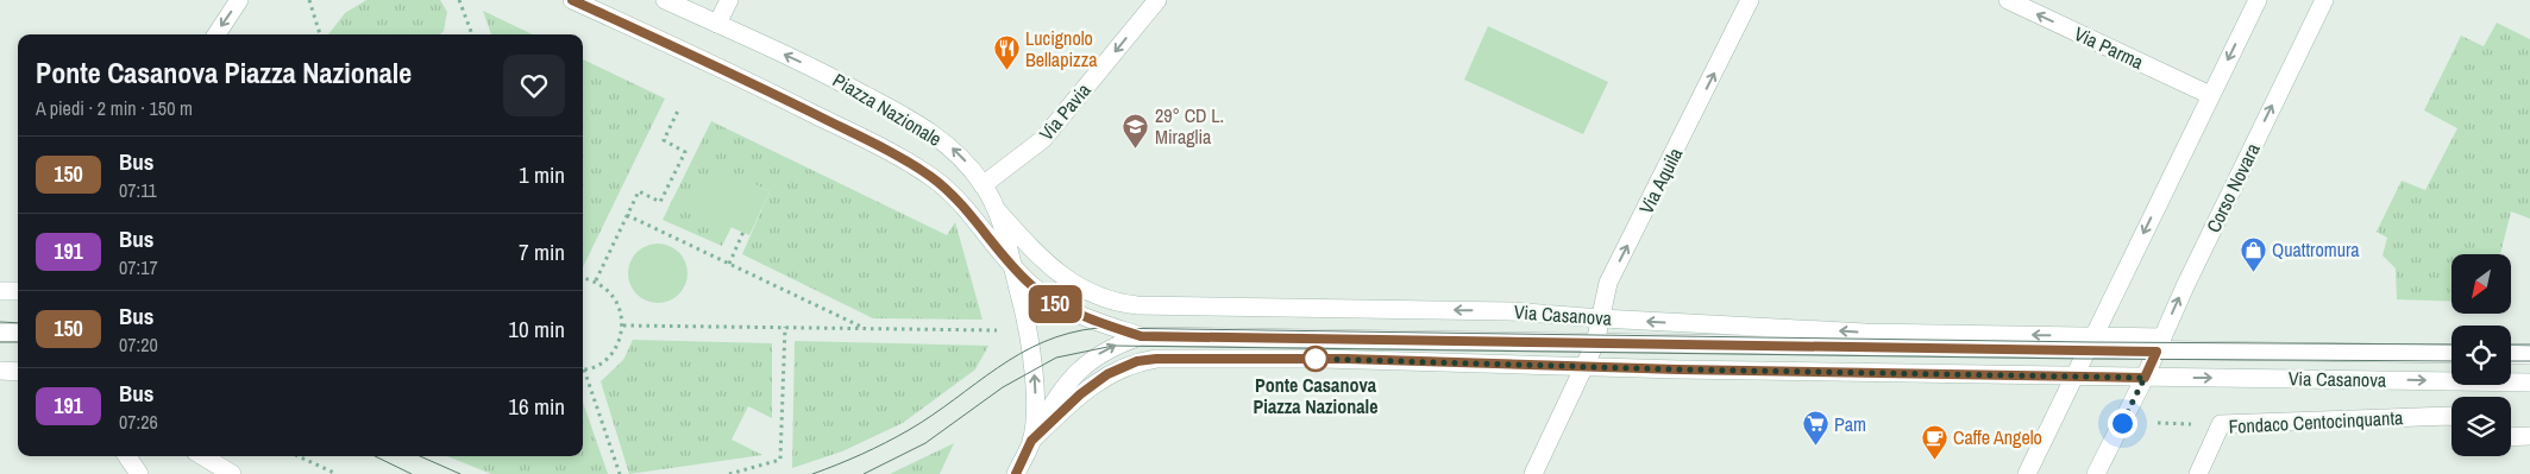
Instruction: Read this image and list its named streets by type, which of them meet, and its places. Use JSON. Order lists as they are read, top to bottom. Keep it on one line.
{"streets":{"main road":["Via Parma","Piazza Nazionale","Via Pavia","Via Aquila","Corso Novara","Via Casanova","Fondaco Centocinquanta"]},"crossings":[["Piazza Nazionale","Via Pavia"],["Piazza Nazionale","Via Casanova"],["Via Aquila","Via Casanova"],["Corso Novara","Via Casanova"]],"one_way":["Via Parma","Via Pavia","Via Aquila"],"places":{"restaurant":["Lucignolo Bellapizza"],"school or university":["29° CD L. Miraglia"],"shop":["Quattromura"],"other":["Ponte Casanova Piazza Nazionale"],"supermarket":["Pam"],"cafe":["Caffe Angelo"]},"lines":["bus line 150"],"north":"bottom left","page":{"on_map":"150","heading":["Ponte Casanova Piazza Nazionale","A piedi · 2 min · 150 m"],"list":[{"mark":"150","name":"Bus","note":"07:11","value":"1 min"},{"mark":"191","name":"Bus","note":"07:17","value":"7 min"},{"mark":"150","name":"Bus","note":"07:20","value":"10 min"},{"mark":"191","name":"Bus","note":"07:26","value":"16 min"}]}}
